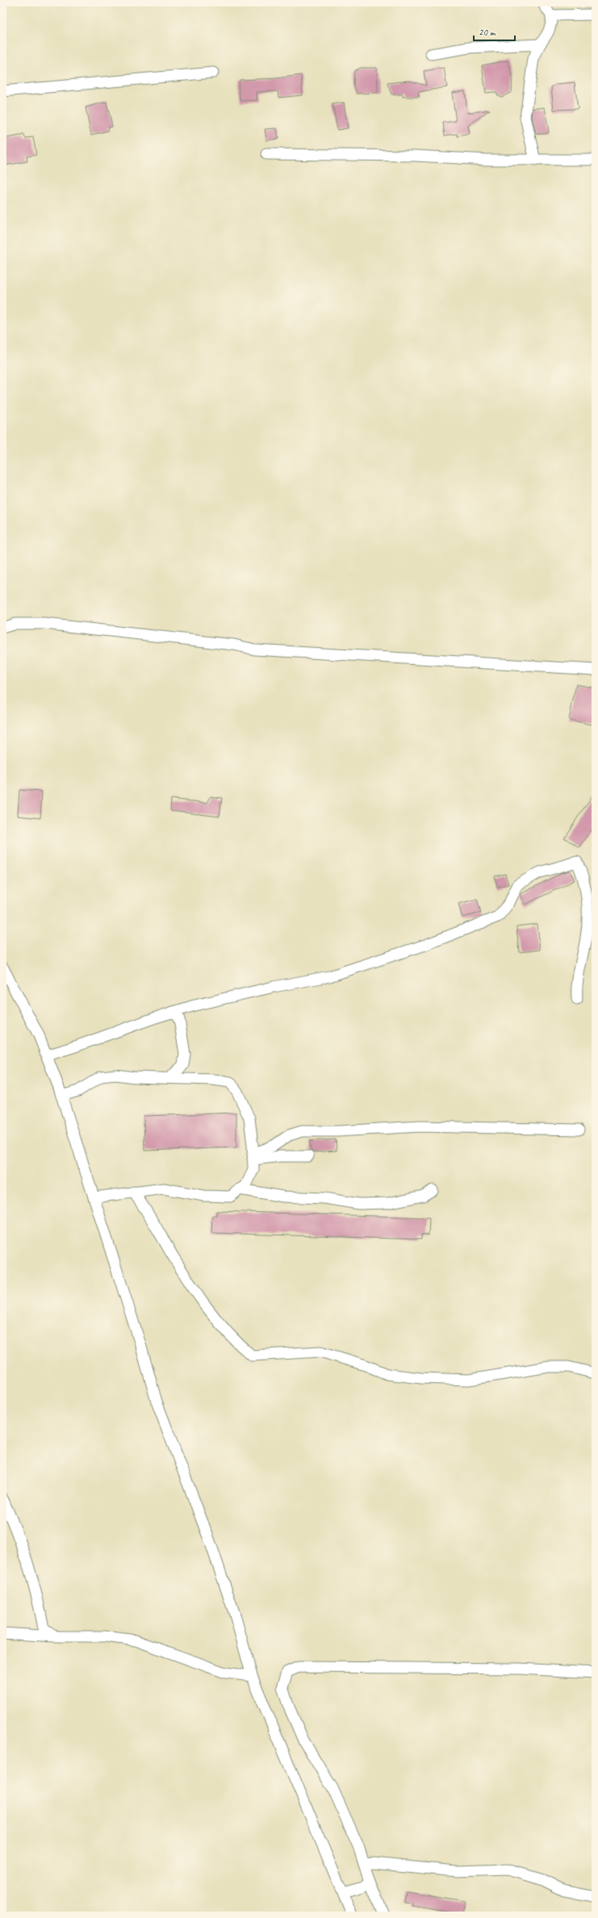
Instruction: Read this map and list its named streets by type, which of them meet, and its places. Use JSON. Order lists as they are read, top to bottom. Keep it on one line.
{"scale_bar":"20 m"}
